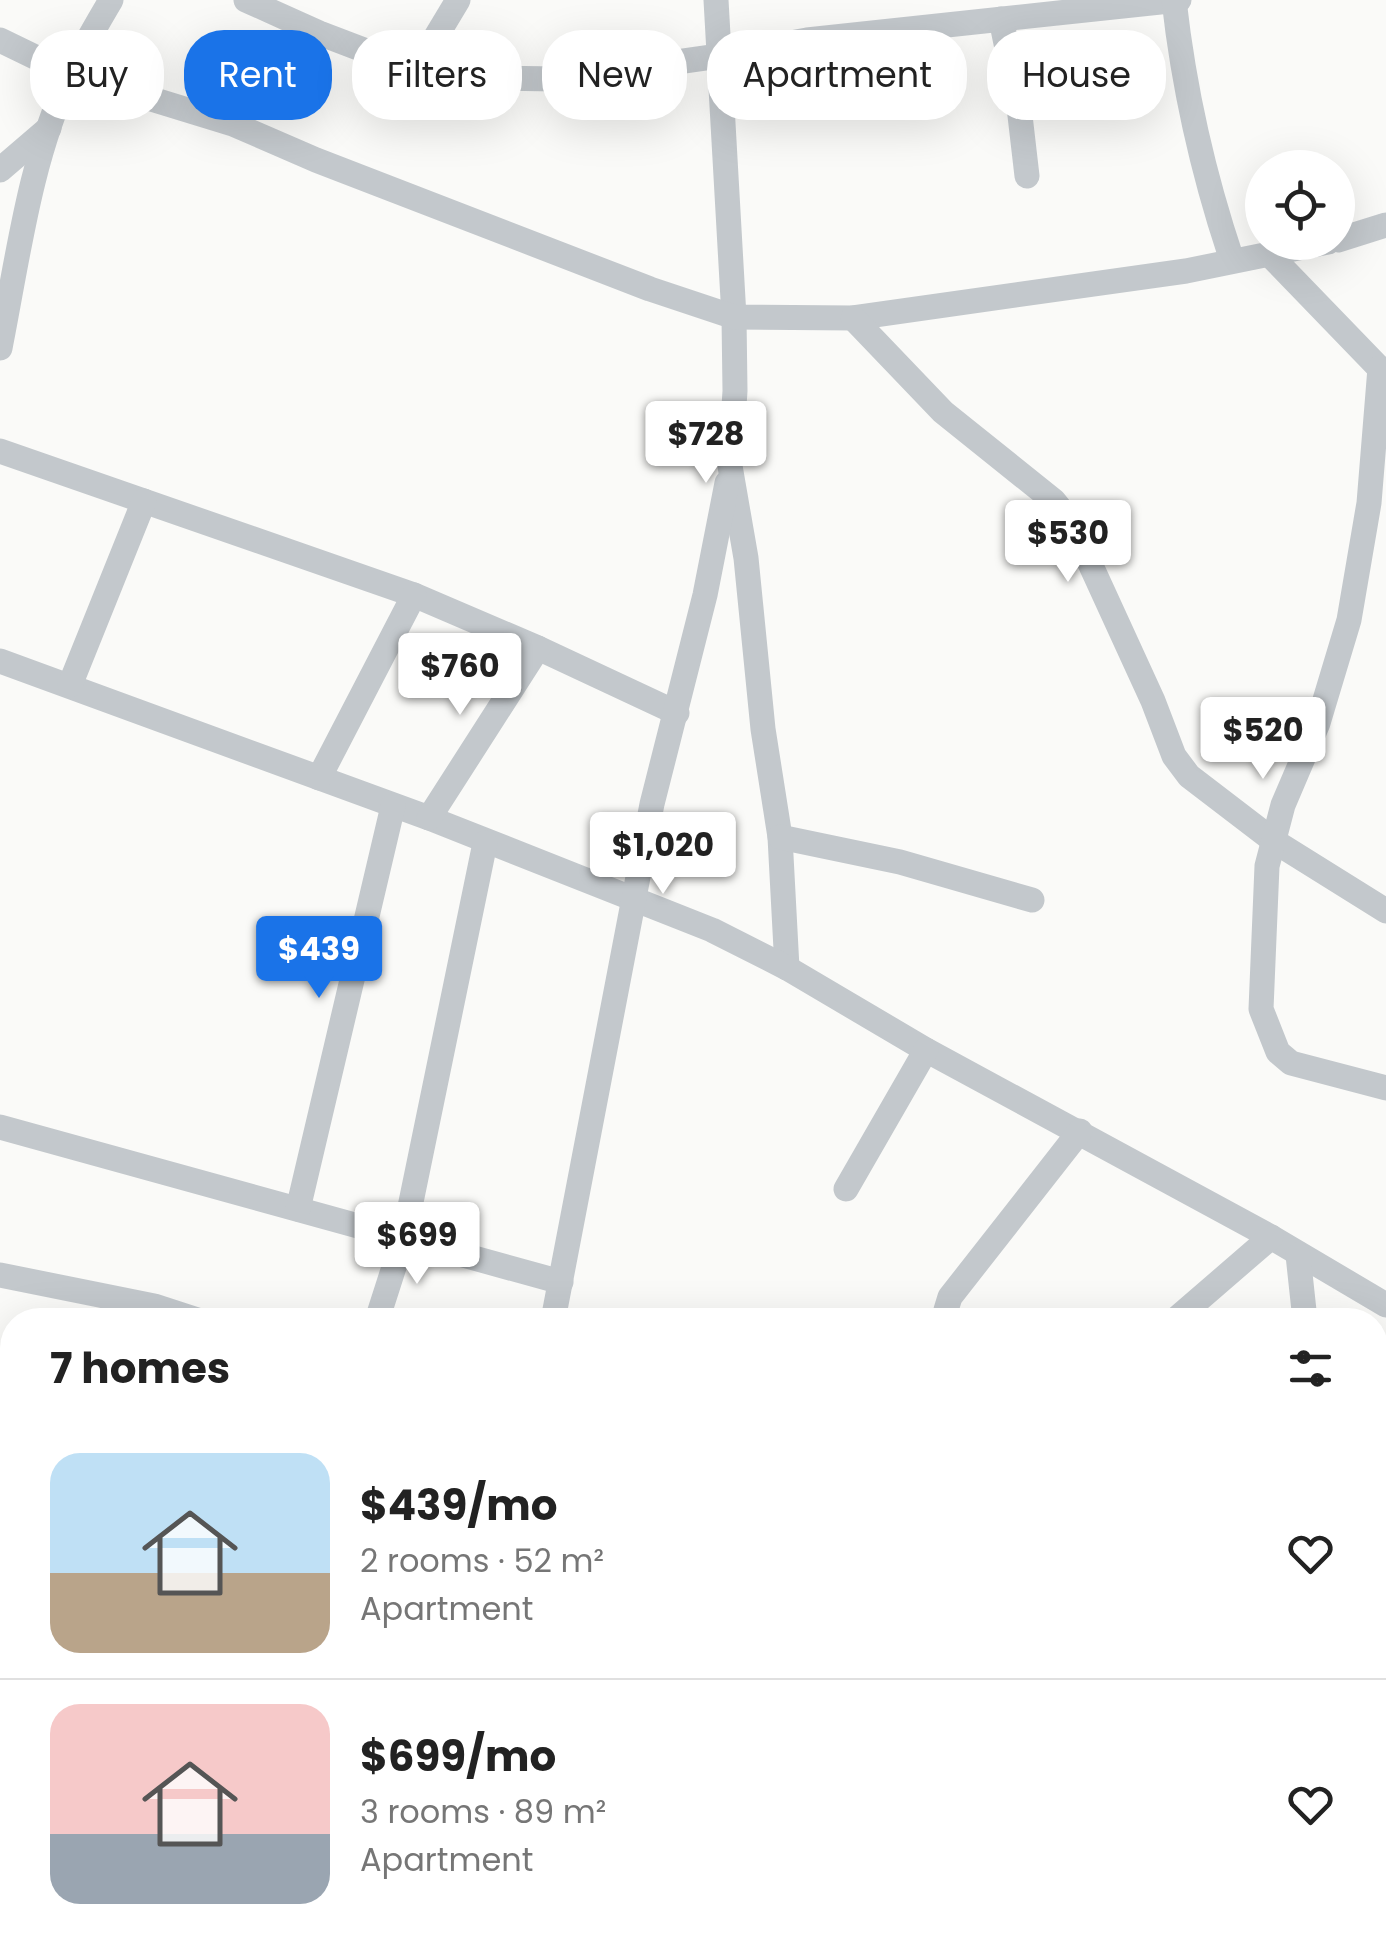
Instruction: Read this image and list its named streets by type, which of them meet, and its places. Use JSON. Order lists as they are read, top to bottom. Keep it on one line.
{"page":{"chip":["Buy","Rent","Filters","New","Apartment","House"],"price":["$728","$530","$760","$520","$1,020","$439","$699"],"heading":"7 homes","list":[{"name":"$439/mo","note":"2 rooms · 52 m² · Apartment"},{"name":"$699/mo","note":"3 rooms · 89 m² · Apartment"}]}}
